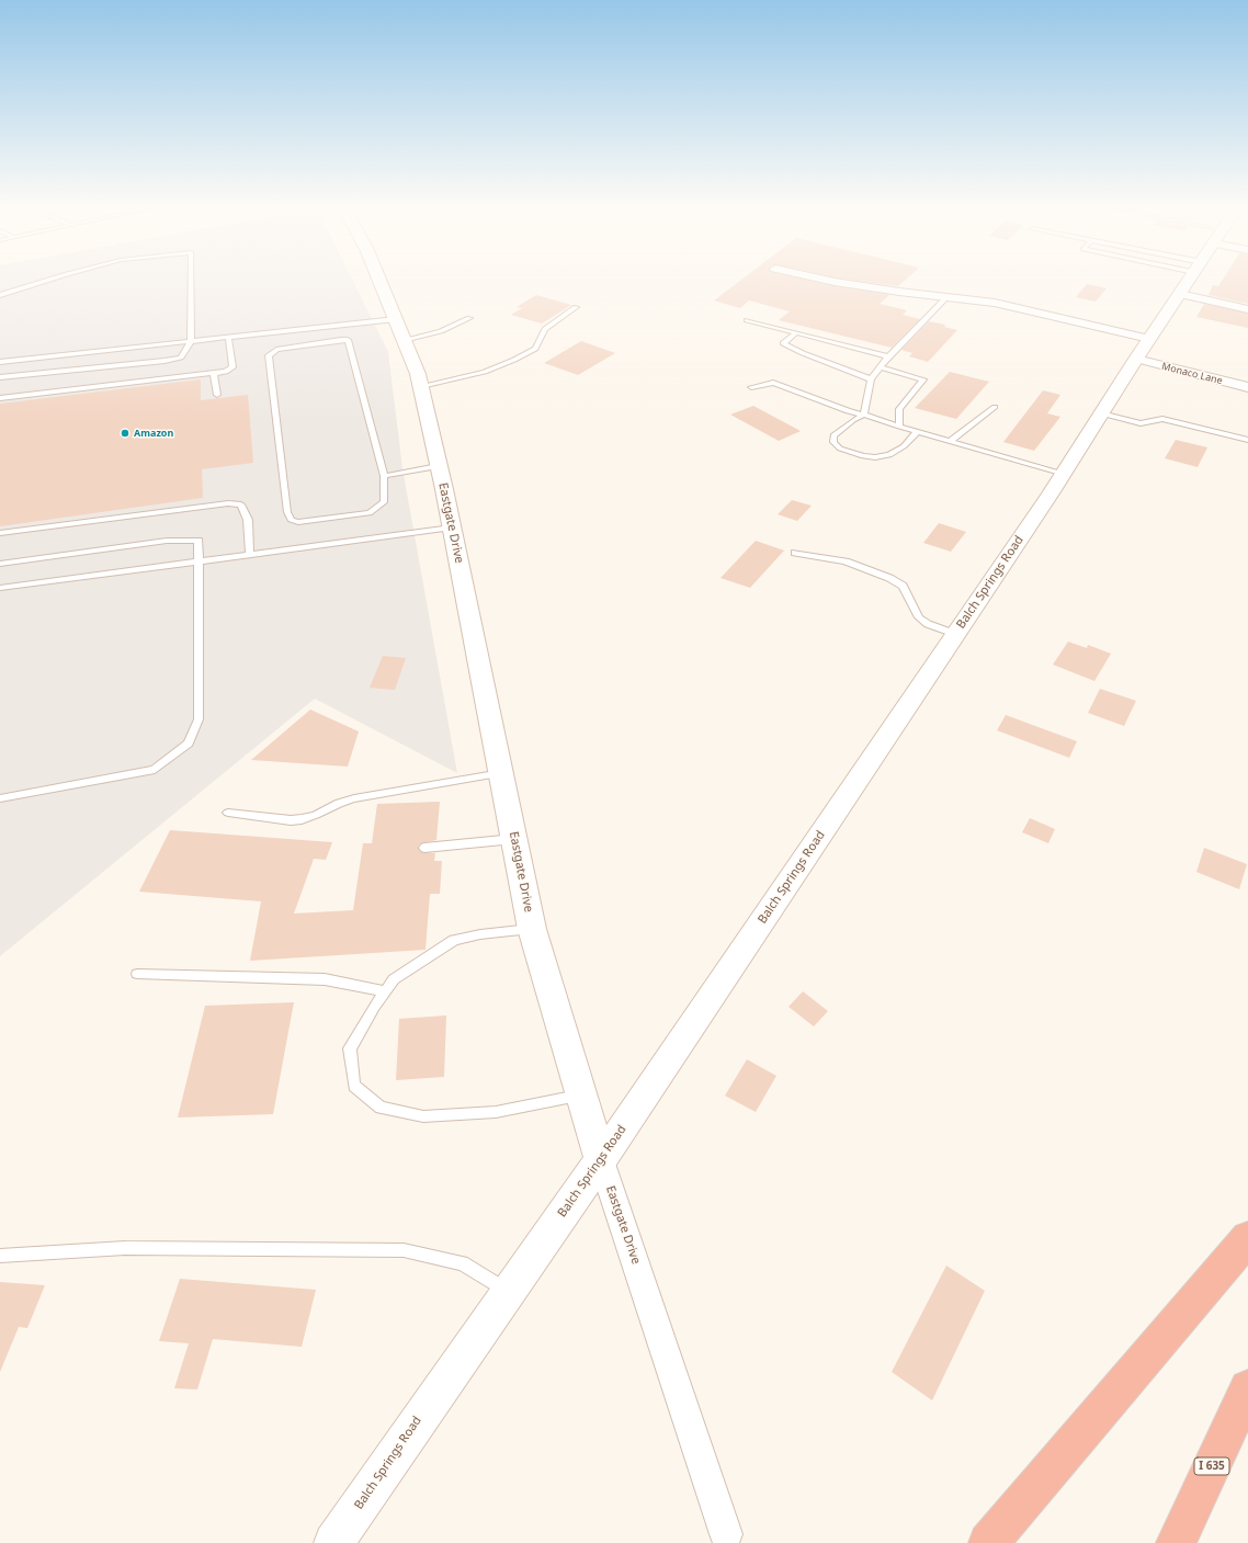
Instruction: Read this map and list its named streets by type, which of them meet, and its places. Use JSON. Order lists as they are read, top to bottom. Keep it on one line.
{"streets":{"highway":["I 635"],"street":["Monaco Lane","Eastgate Drive","Balch Springs Road"]},"crossings":[["Monaco Lane","Balch Springs Road"],["Eastgate Drive","Balch Springs Road"]],"places":["Amazon"]}
